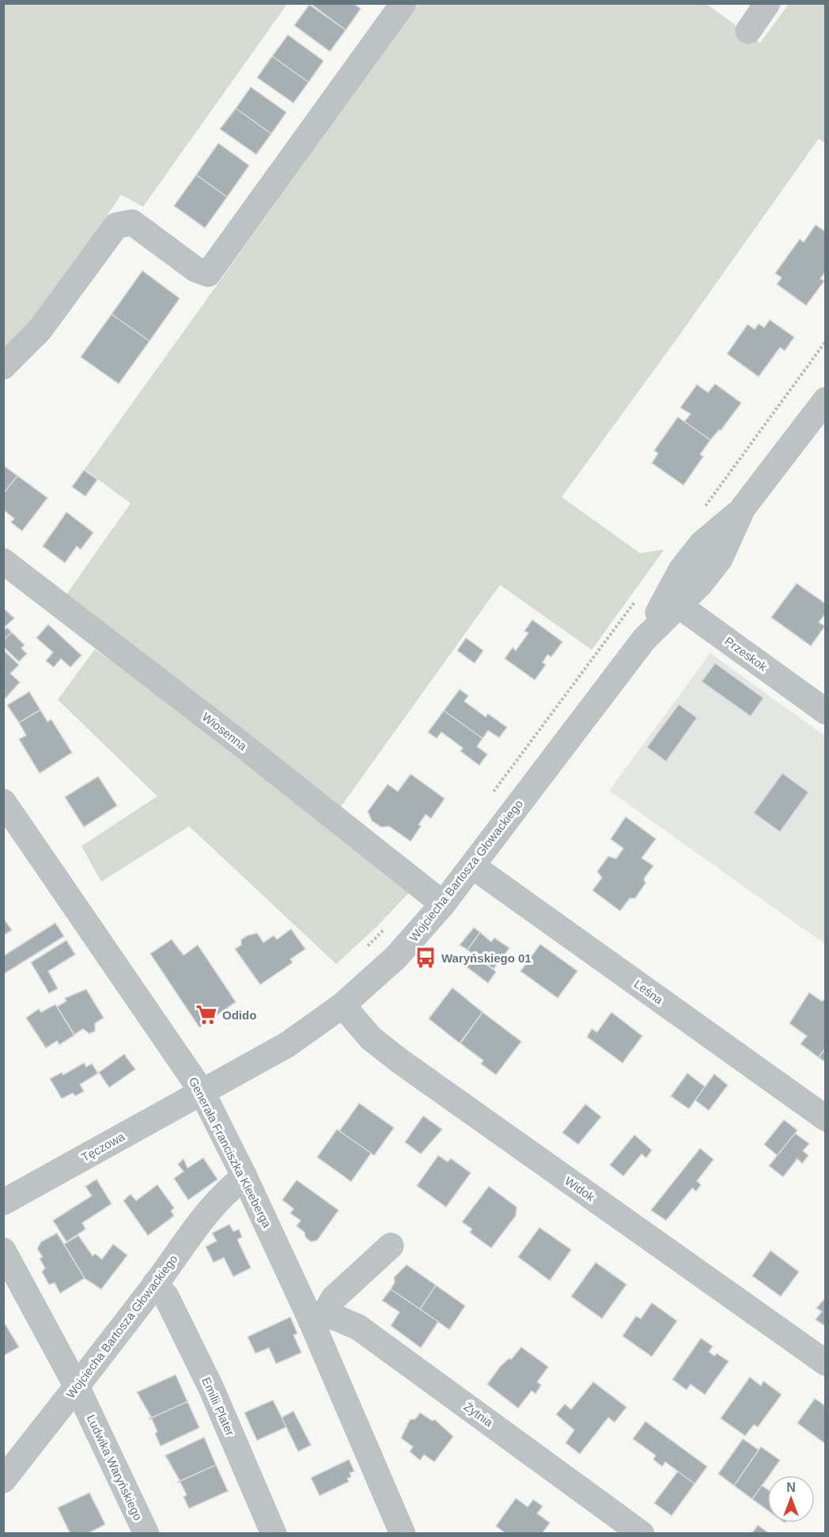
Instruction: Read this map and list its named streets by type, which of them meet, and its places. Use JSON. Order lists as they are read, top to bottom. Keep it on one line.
{"streets":{"street":["Przeskok","Wiosenna","Wojciecha Bartosza Głowackiego","Leśna","Tęczowa","Generała Franciszka Kleeberga","Widok","Emilii Plater","Żytnia","Ludwika Waryńskiego"]},"crossings":[["Przeskok","Wojciecha Bartosza Głowackiego"],["Wiosenna","Wojciecha Bartosza Głowackiego"],["Wojciecha Bartosza Głowackiego","Leśna"],["Wojciecha Bartosza Głowackiego","Tęczowa"],["Wojciecha Bartosza Głowackiego","Generała Franciszka Kleeberga"],["Wojciecha Bartosza Głowackiego","Widok"],["Wojciecha Bartosza Głowackiego","Emilii Plater"],["Wojciecha Bartosza Głowackiego","Ludwika Waryńskiego"],["Tęczowa","Generała Franciszka Kleeberga"],["Generała Franciszka Kleeberga","Żytnia"]],"places":{"bus stop":["Waryńskiego 01"],"supermarket":["Odido"]},"north":"top"}
